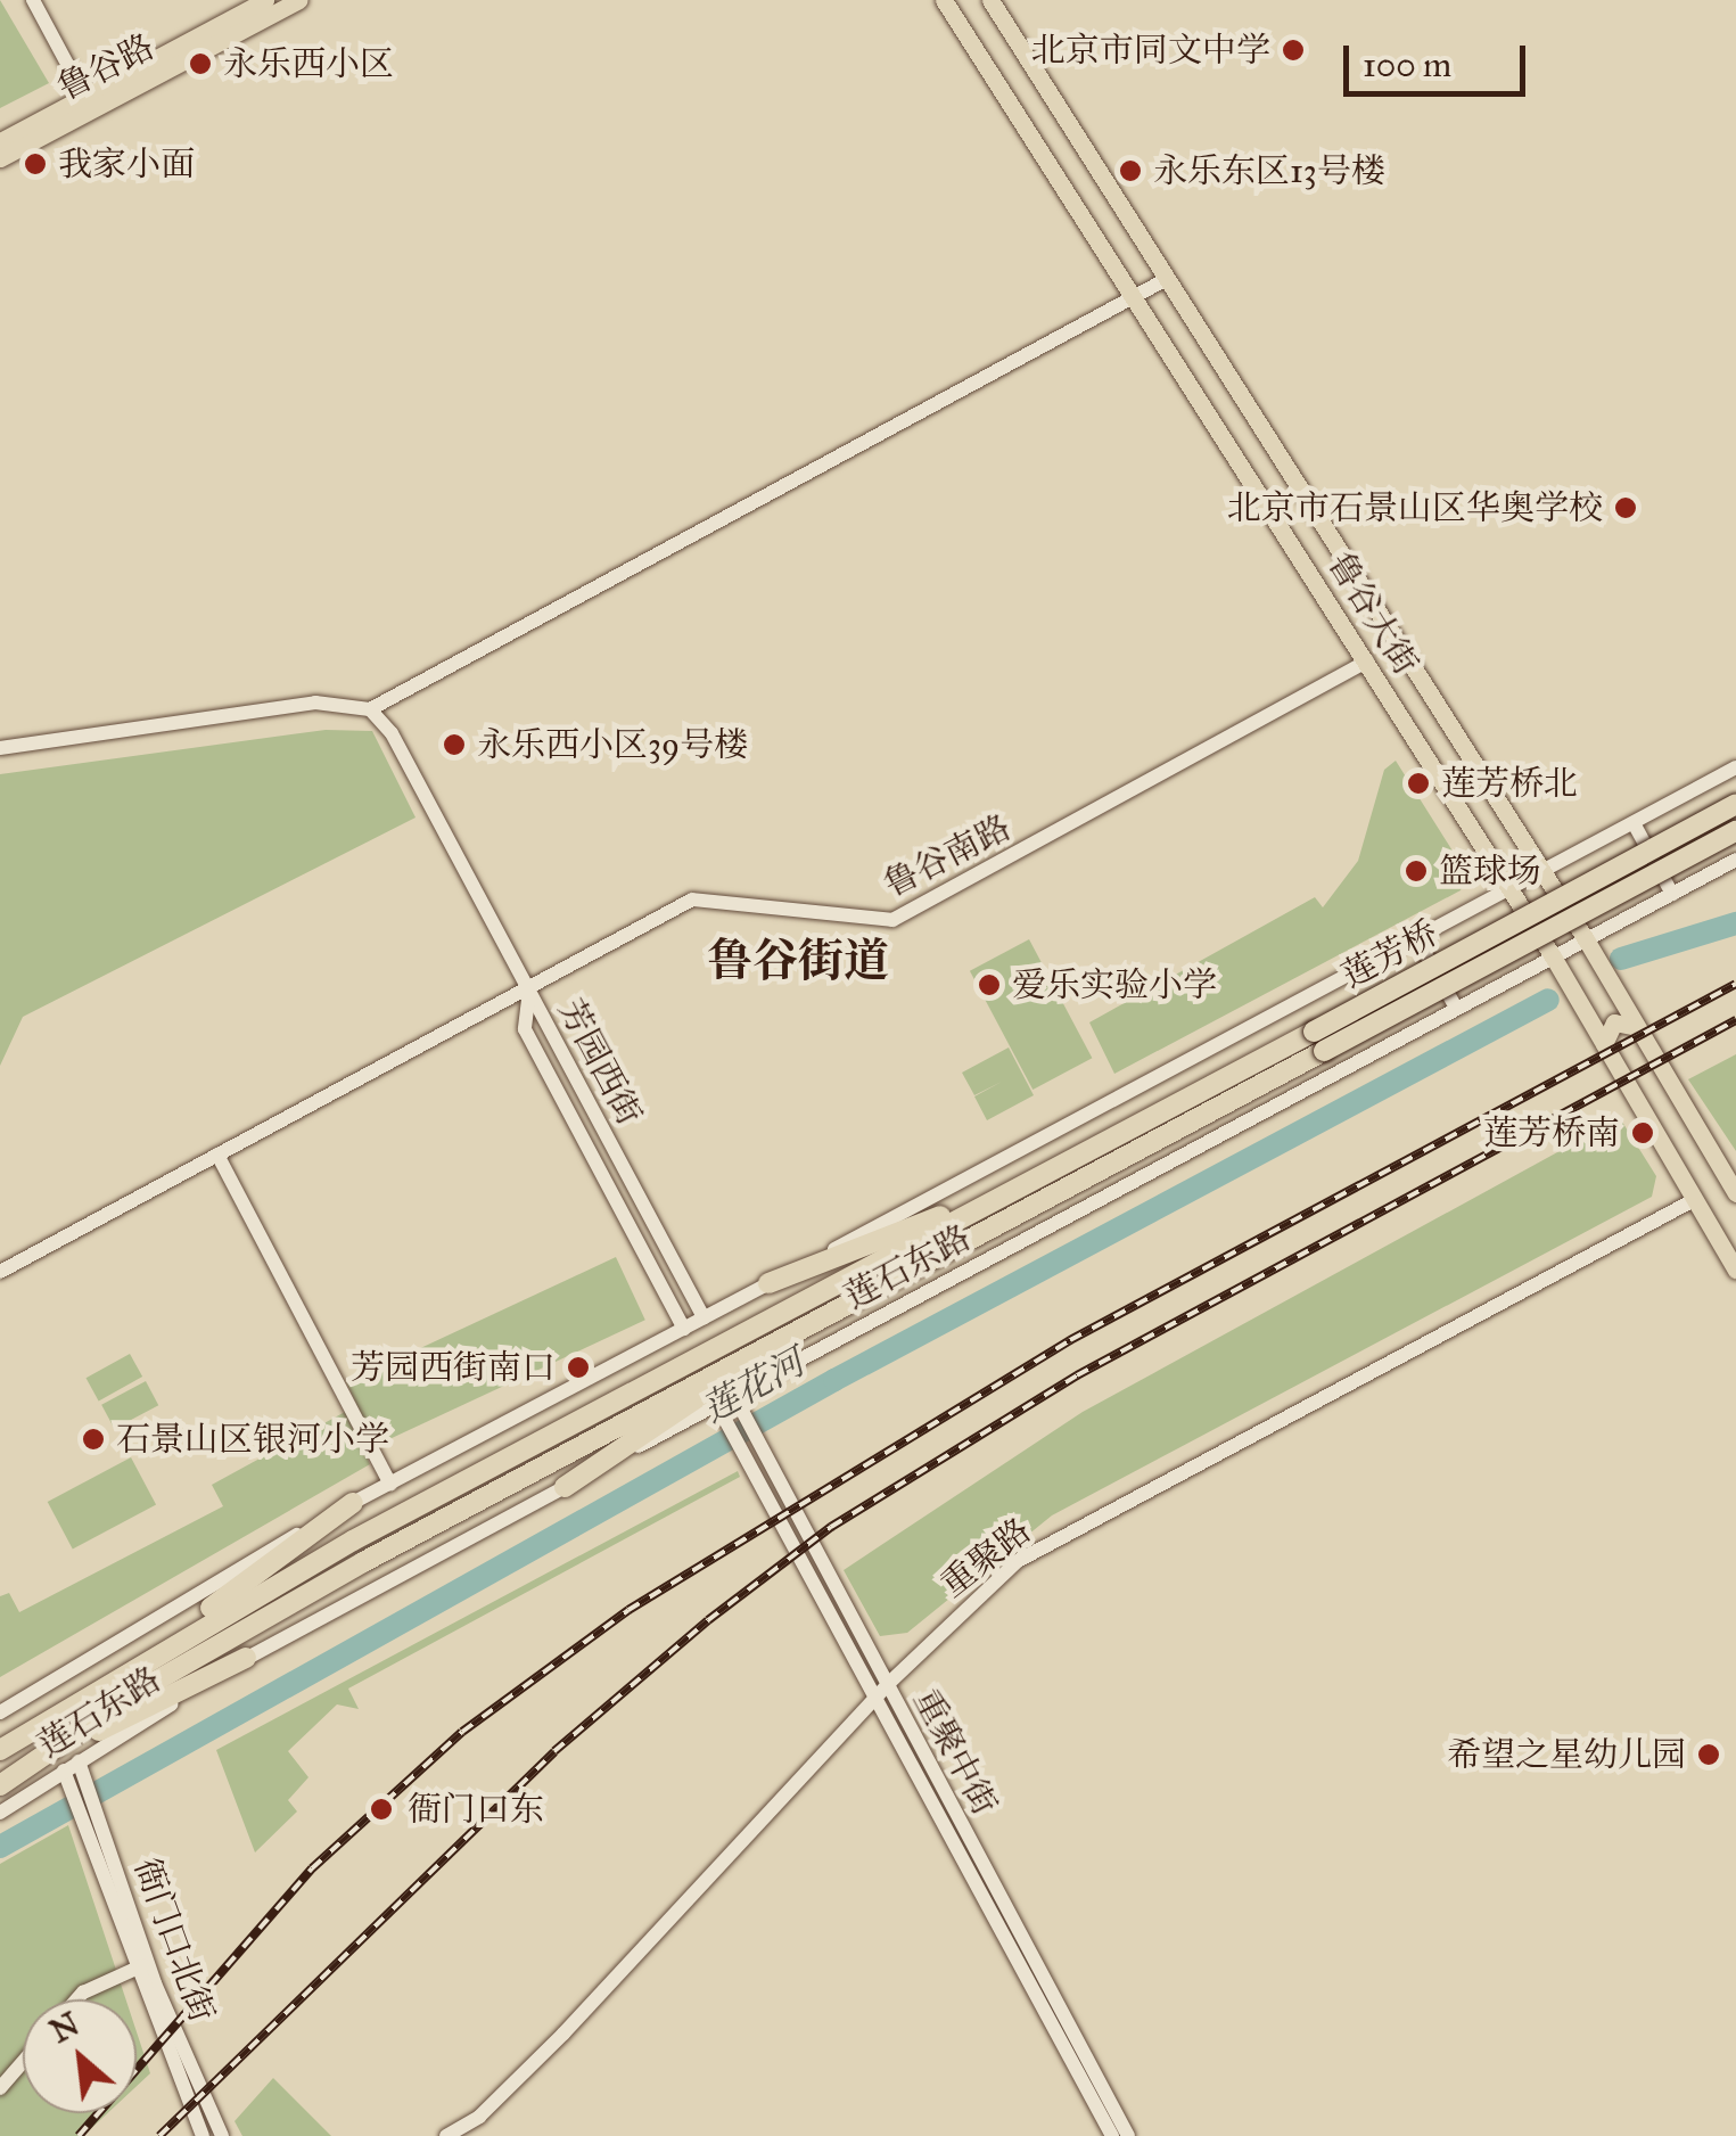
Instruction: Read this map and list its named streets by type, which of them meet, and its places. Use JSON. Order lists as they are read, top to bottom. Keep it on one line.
{"streets":{"highway":["莲芳桥","莲石东路"],"main road":["鲁谷路","鲁谷大街"],"street":["鲁谷南路","芳园西街","重聚路","重聚中街","衙门口北街"]},"crossings":[["鲁谷大街","鲁谷南路"],["鲁谷大街","莲石东路"],["鲁谷大街","重聚路"],["鲁谷南路","芳园西街"],["莲芳桥","莲石东路"],["芳园西街","莲石东路"],["莲石东路","重聚中街"],["莲石东路","衙门口北街"],["重聚路","重聚中街"]],"districts":["鲁谷街道"],"water":["莲花河"],"places":["北京市同文中学","永乐西小区","我家小面","永乐东区13号楼","北京市石景山区华奥学校","永乐西小区39号楼","莲芳桥北","篮球场","爱乐实验小学","莲芳桥南","芳园西街南口","石景山区银河小学","希望之星幼儿园","衙门口东"],"scale_bar":"100 m","north":"top left"}
